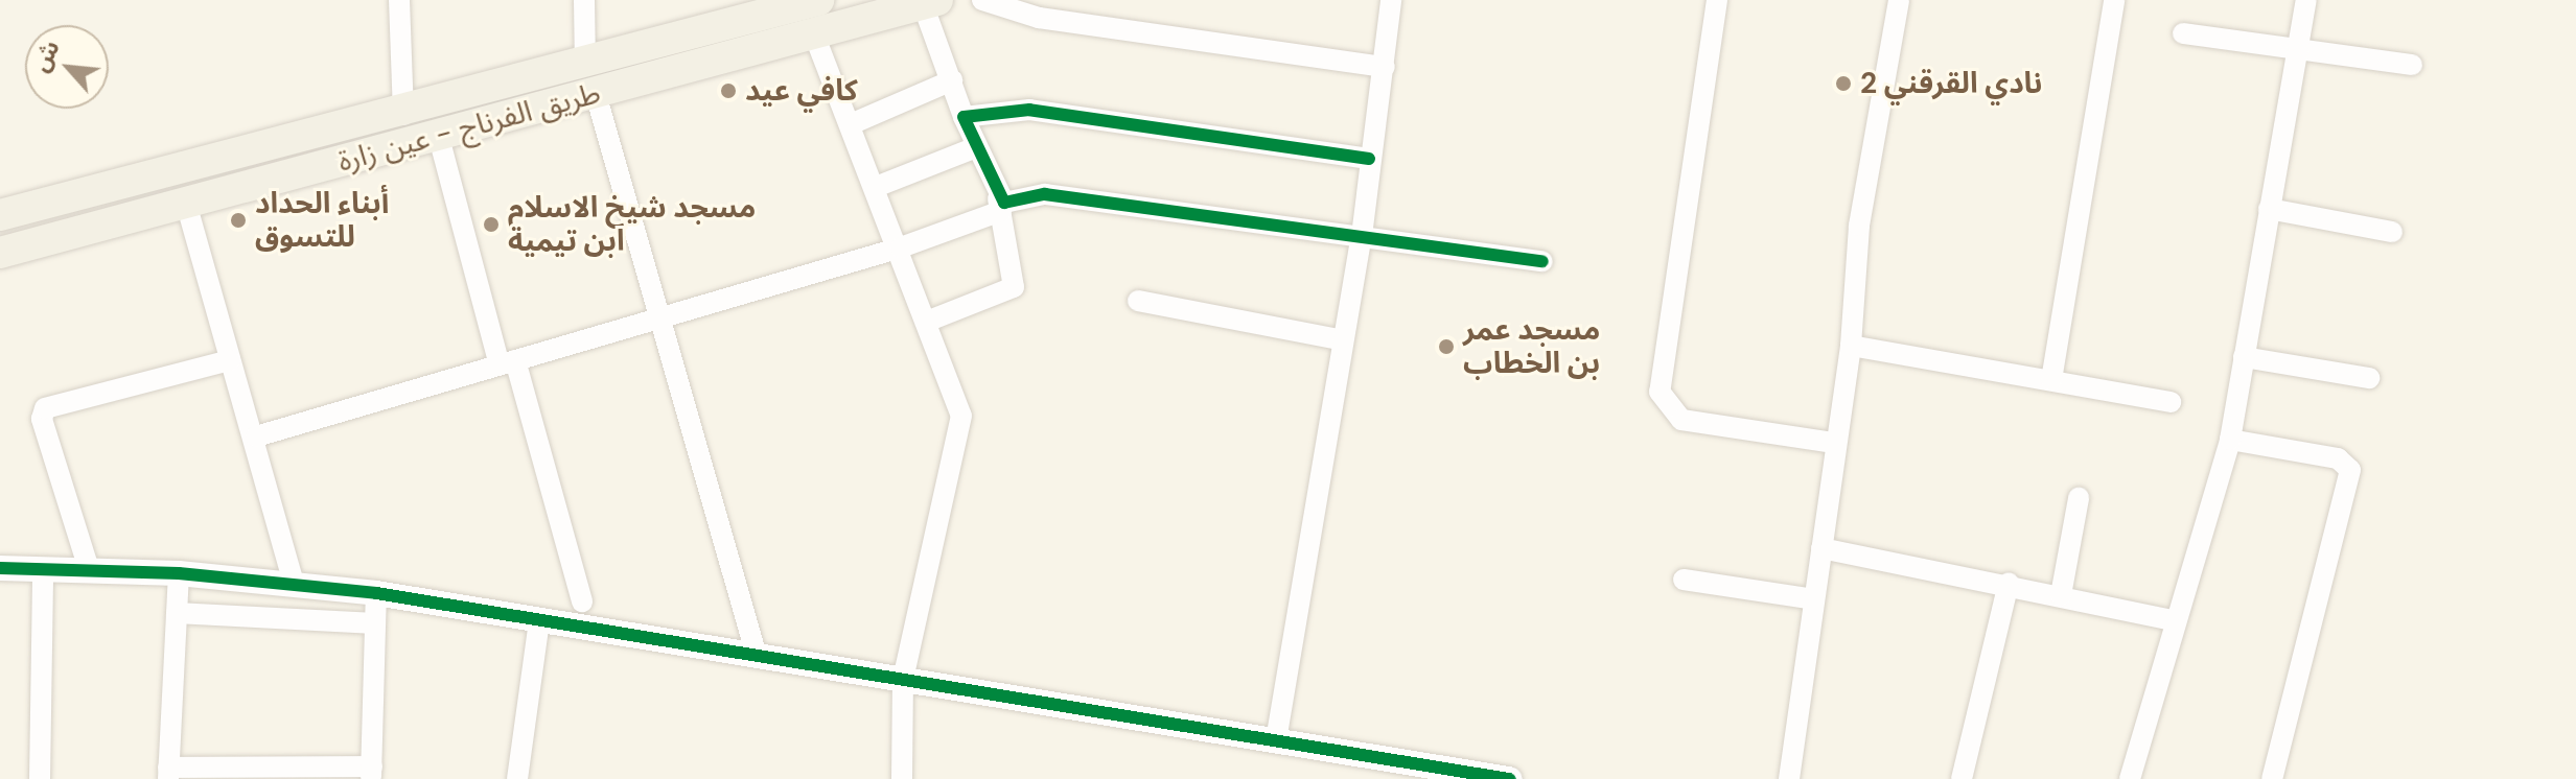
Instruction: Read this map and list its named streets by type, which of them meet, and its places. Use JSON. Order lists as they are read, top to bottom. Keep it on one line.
{"streets":{"main road":["طريق الفرناج - عين زارة"]},"places":["نادي القرقني 2","كافي عيد","أبناء الحداد للتسوق","مسجد شيخ الاسلام ابن تيمية","مسجد عمر بن الخطاب"],"north":"top left"}
